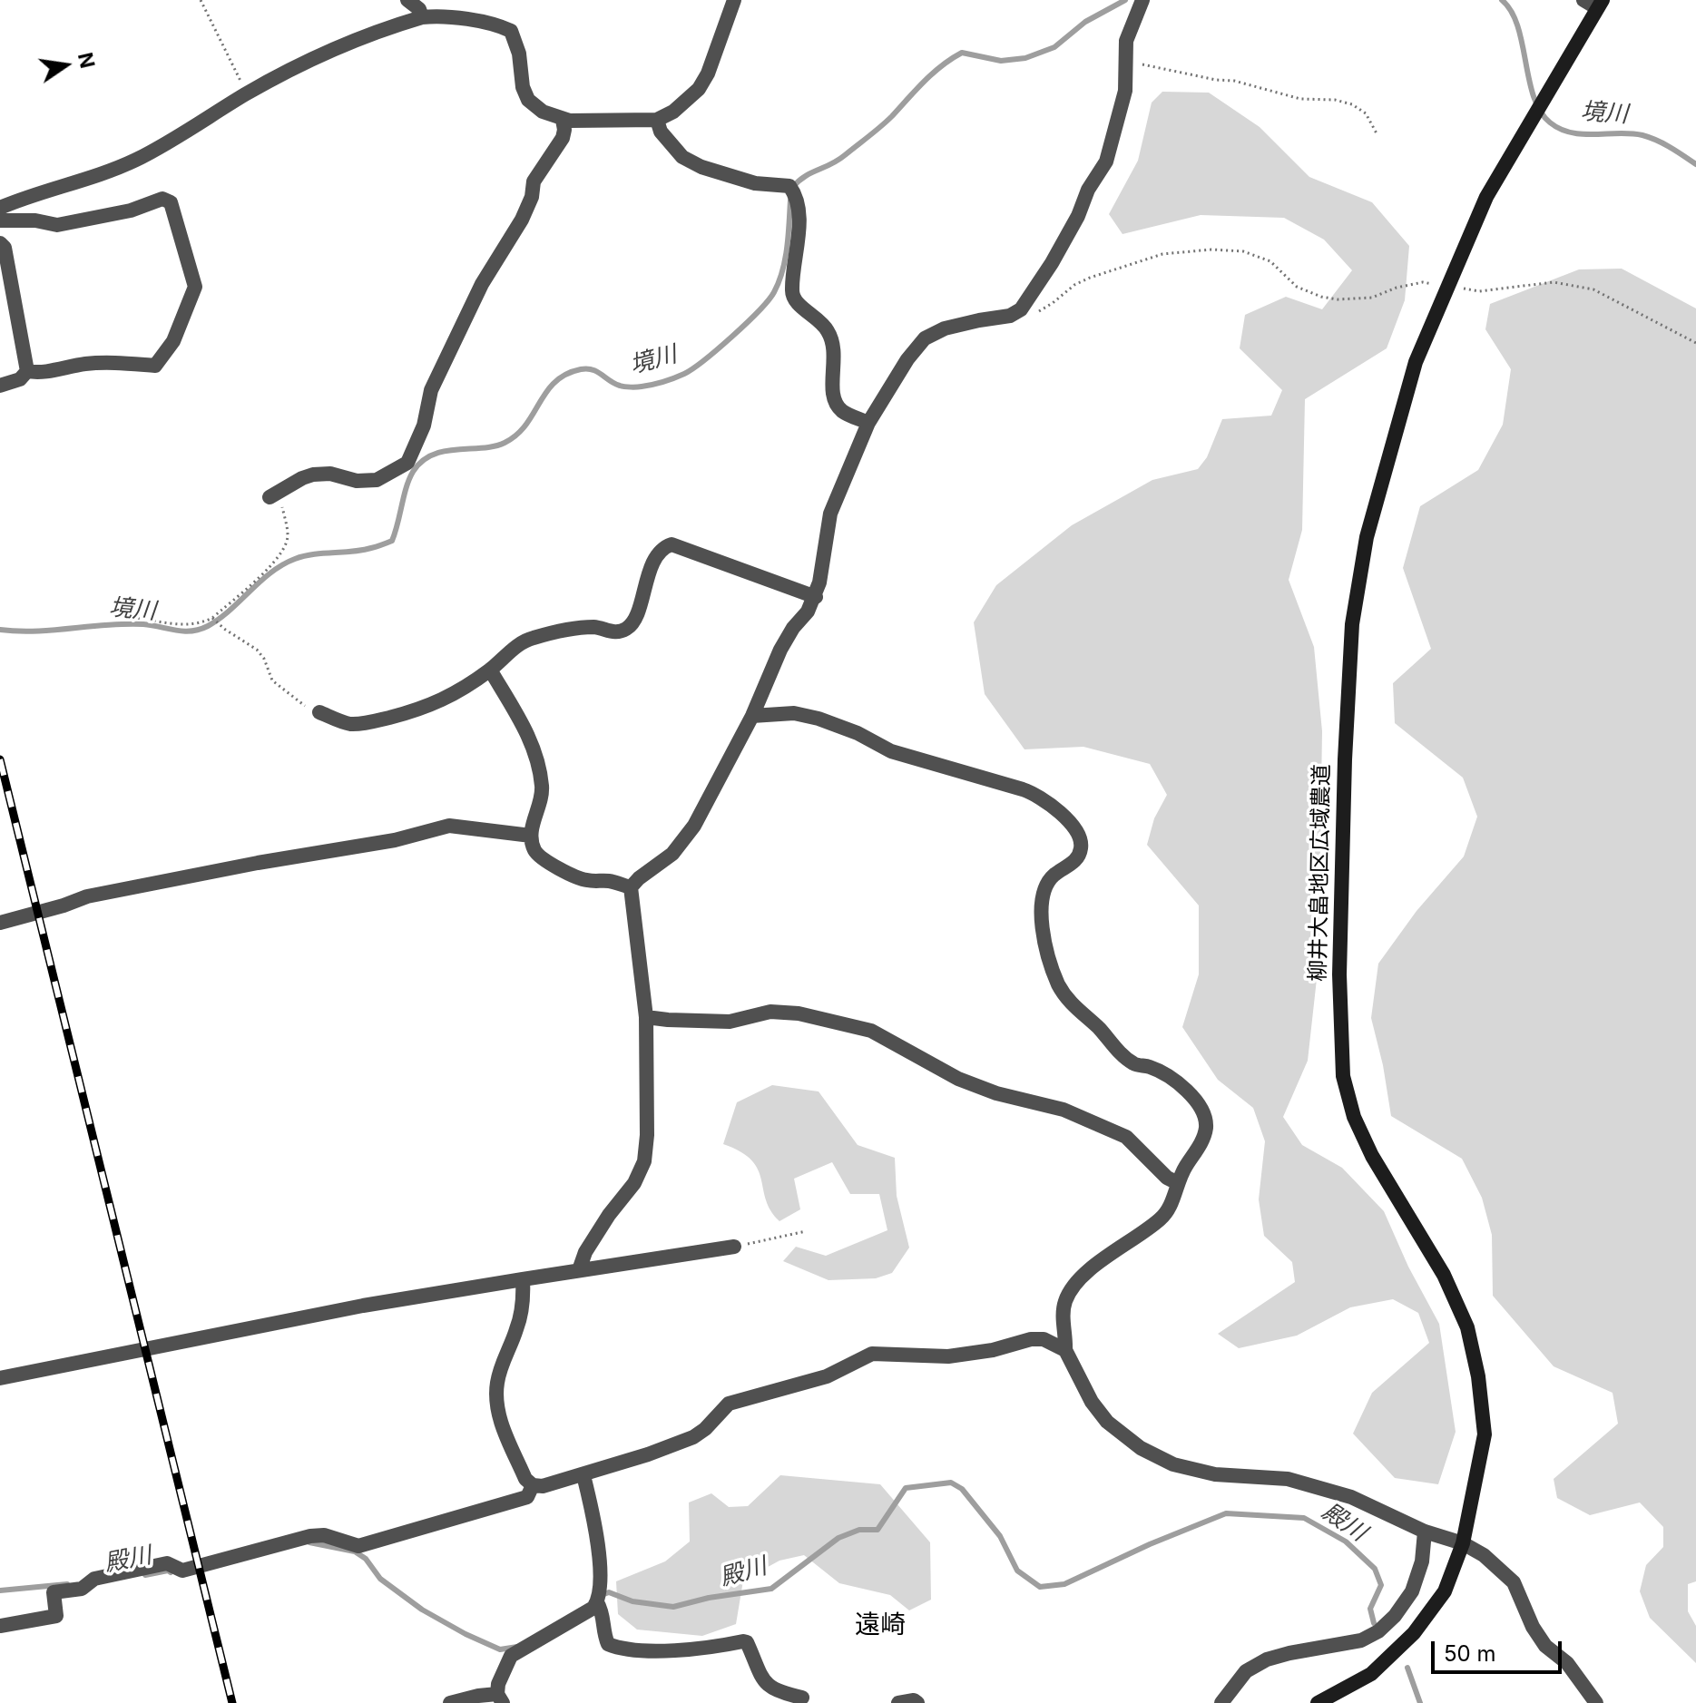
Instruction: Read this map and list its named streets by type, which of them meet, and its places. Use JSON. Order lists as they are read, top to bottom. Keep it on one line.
{"streets":{"street":["柳井大畠地区広域農道"]},"districts":["遠崎"],"water":["境川","殿川"],"scale_bar":"50 m","north":"right"}
